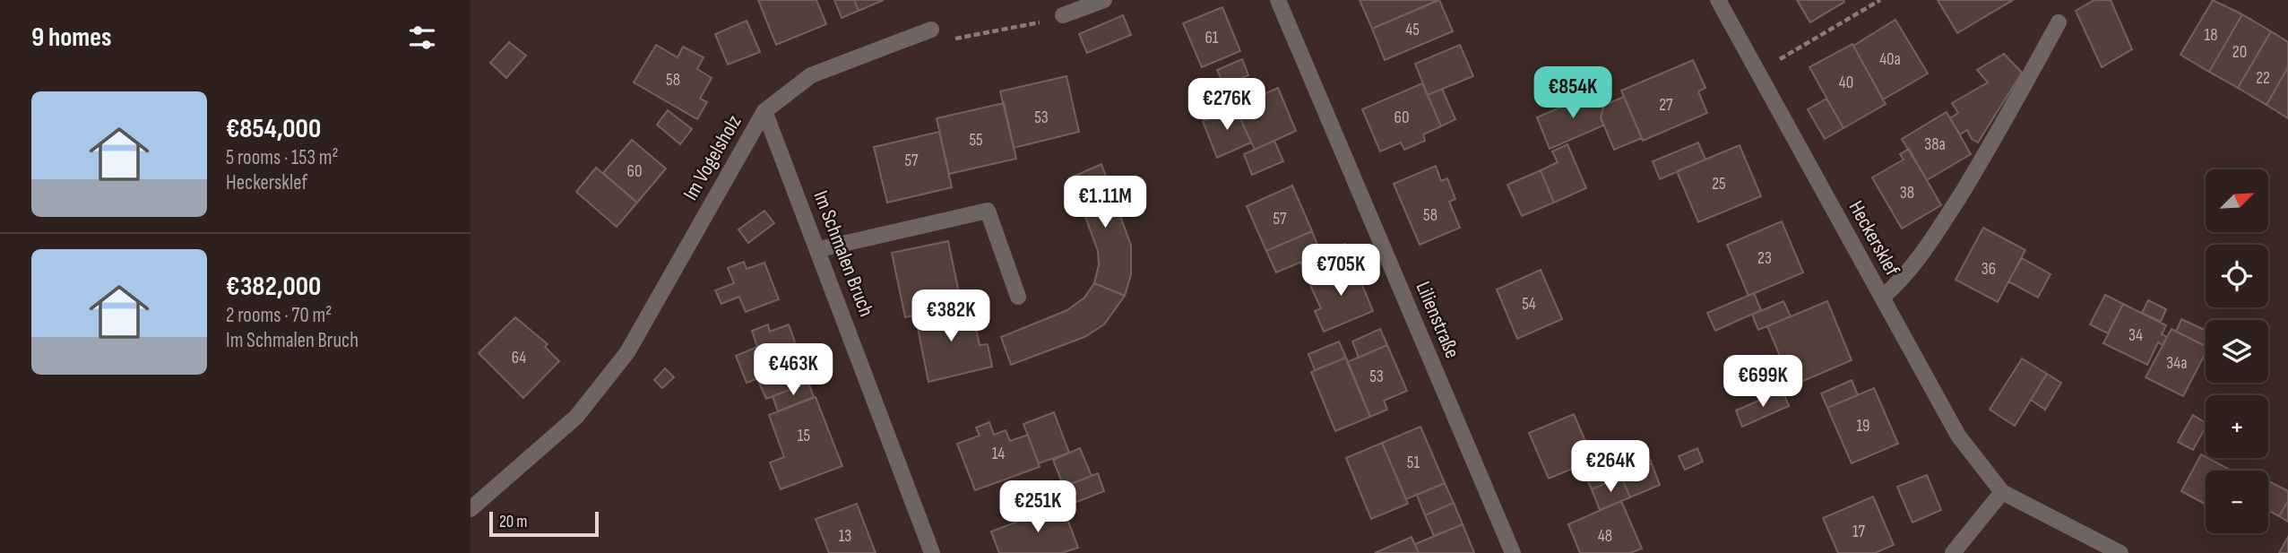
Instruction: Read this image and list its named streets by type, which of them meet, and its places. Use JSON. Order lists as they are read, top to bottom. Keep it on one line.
{"streets":{"street":["Im Vogelsholz","Heckersklef","Im Schmalen Bruch","Lilienstraße"]},"crossings":[["Im Vogelsholz","Im Schmalen Bruch"]],"house_numbers":["45","18","61","20","40a","22","58","40","27","53","60","55","38a","57","60","25","38","58","57","23","36","54","34","64","34a","53","19","15","14","51","17","13","48"],"scale_bar":"20 m","north":"top right","page":{"heading":"9 homes","price":["€854K","€276K","€1.11M","€705K","€382K","€463K","€699K","€264K","€251K"],"list":[{"name":"€854,000","note":"5 rooms · 153 m² · Heckersklef"},{"name":"€382,000","note":"2 rooms · 70 m² · Im Schmalen Bruch"}],"map_buttons":["+","−"],"scale":"20 m"}}
